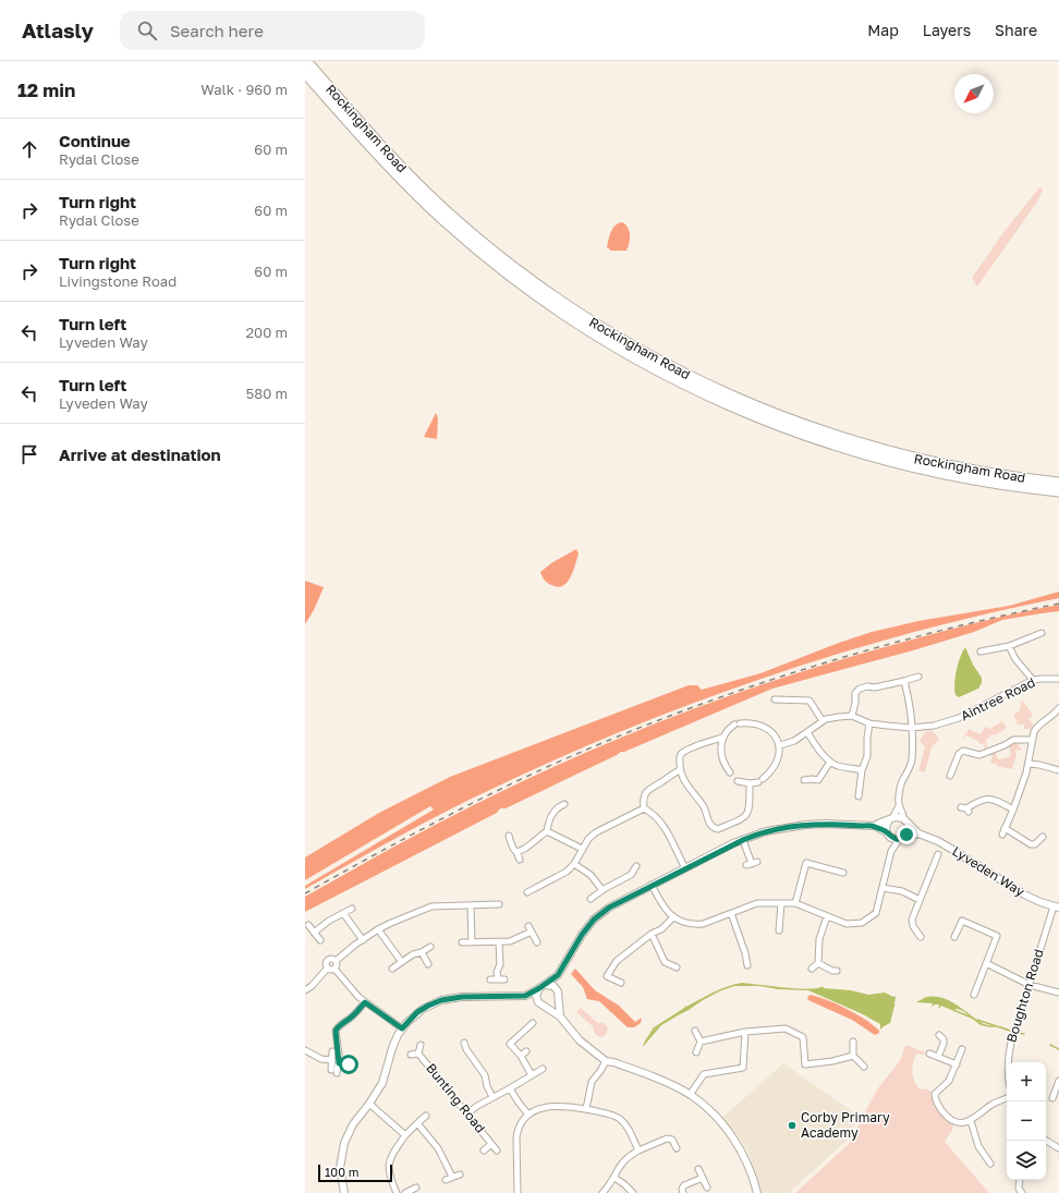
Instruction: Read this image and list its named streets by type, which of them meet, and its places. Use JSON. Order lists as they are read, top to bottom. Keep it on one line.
{"streets":{"highway":["Rockingham Road"],"street":["Aintree Road","Lyveden Way","Boughton Road","Bunting Road"]},"crossings":[["Lyveden Way","Boughton Road"]],"places":["Corby Primary Academy"],"scale_bar":"100 m","north":"bottom left","page":{"header":"Atlasly","search":"Search here","nav":["Map","Layers","Share"],"heading":["12 min","Walk · 960 m"],"list":[["Continue","Rydal Close","60 m"],["Turn right","Rydal Close","60 m"],["Turn right","Livingstone Road","60 m"],["Turn left","Lyveden Way","200 m"],["Turn left","Lyveden Way","580 m"],"Arrive at destination"],"map_buttons":["+","−"],"scale":"100 m"}}
